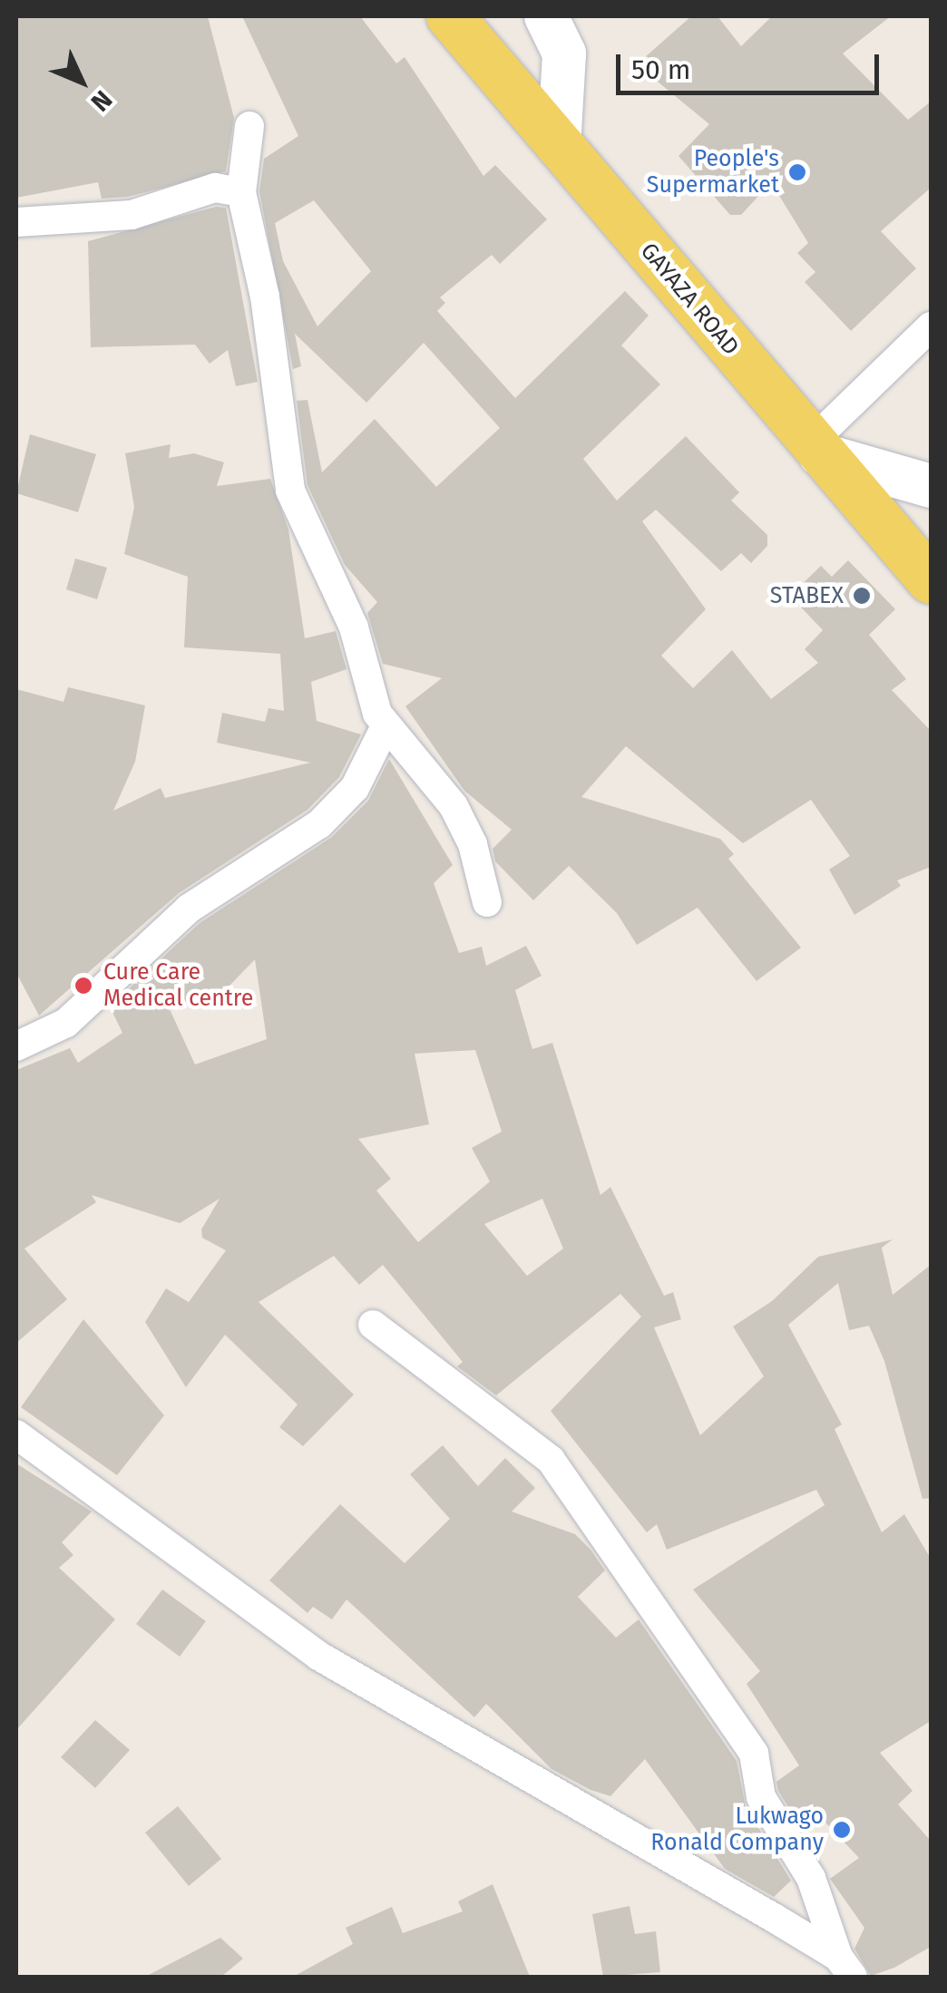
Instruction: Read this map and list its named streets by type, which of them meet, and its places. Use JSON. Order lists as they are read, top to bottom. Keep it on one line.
{"streets":{"main road":["GAYAZA ROAD"]},"places":["People's Supermarket","STABEX","Cure Care Medical centre","Lukwago Ronald Company"],"scale_bar":"50 m","north":"bottom right"}
